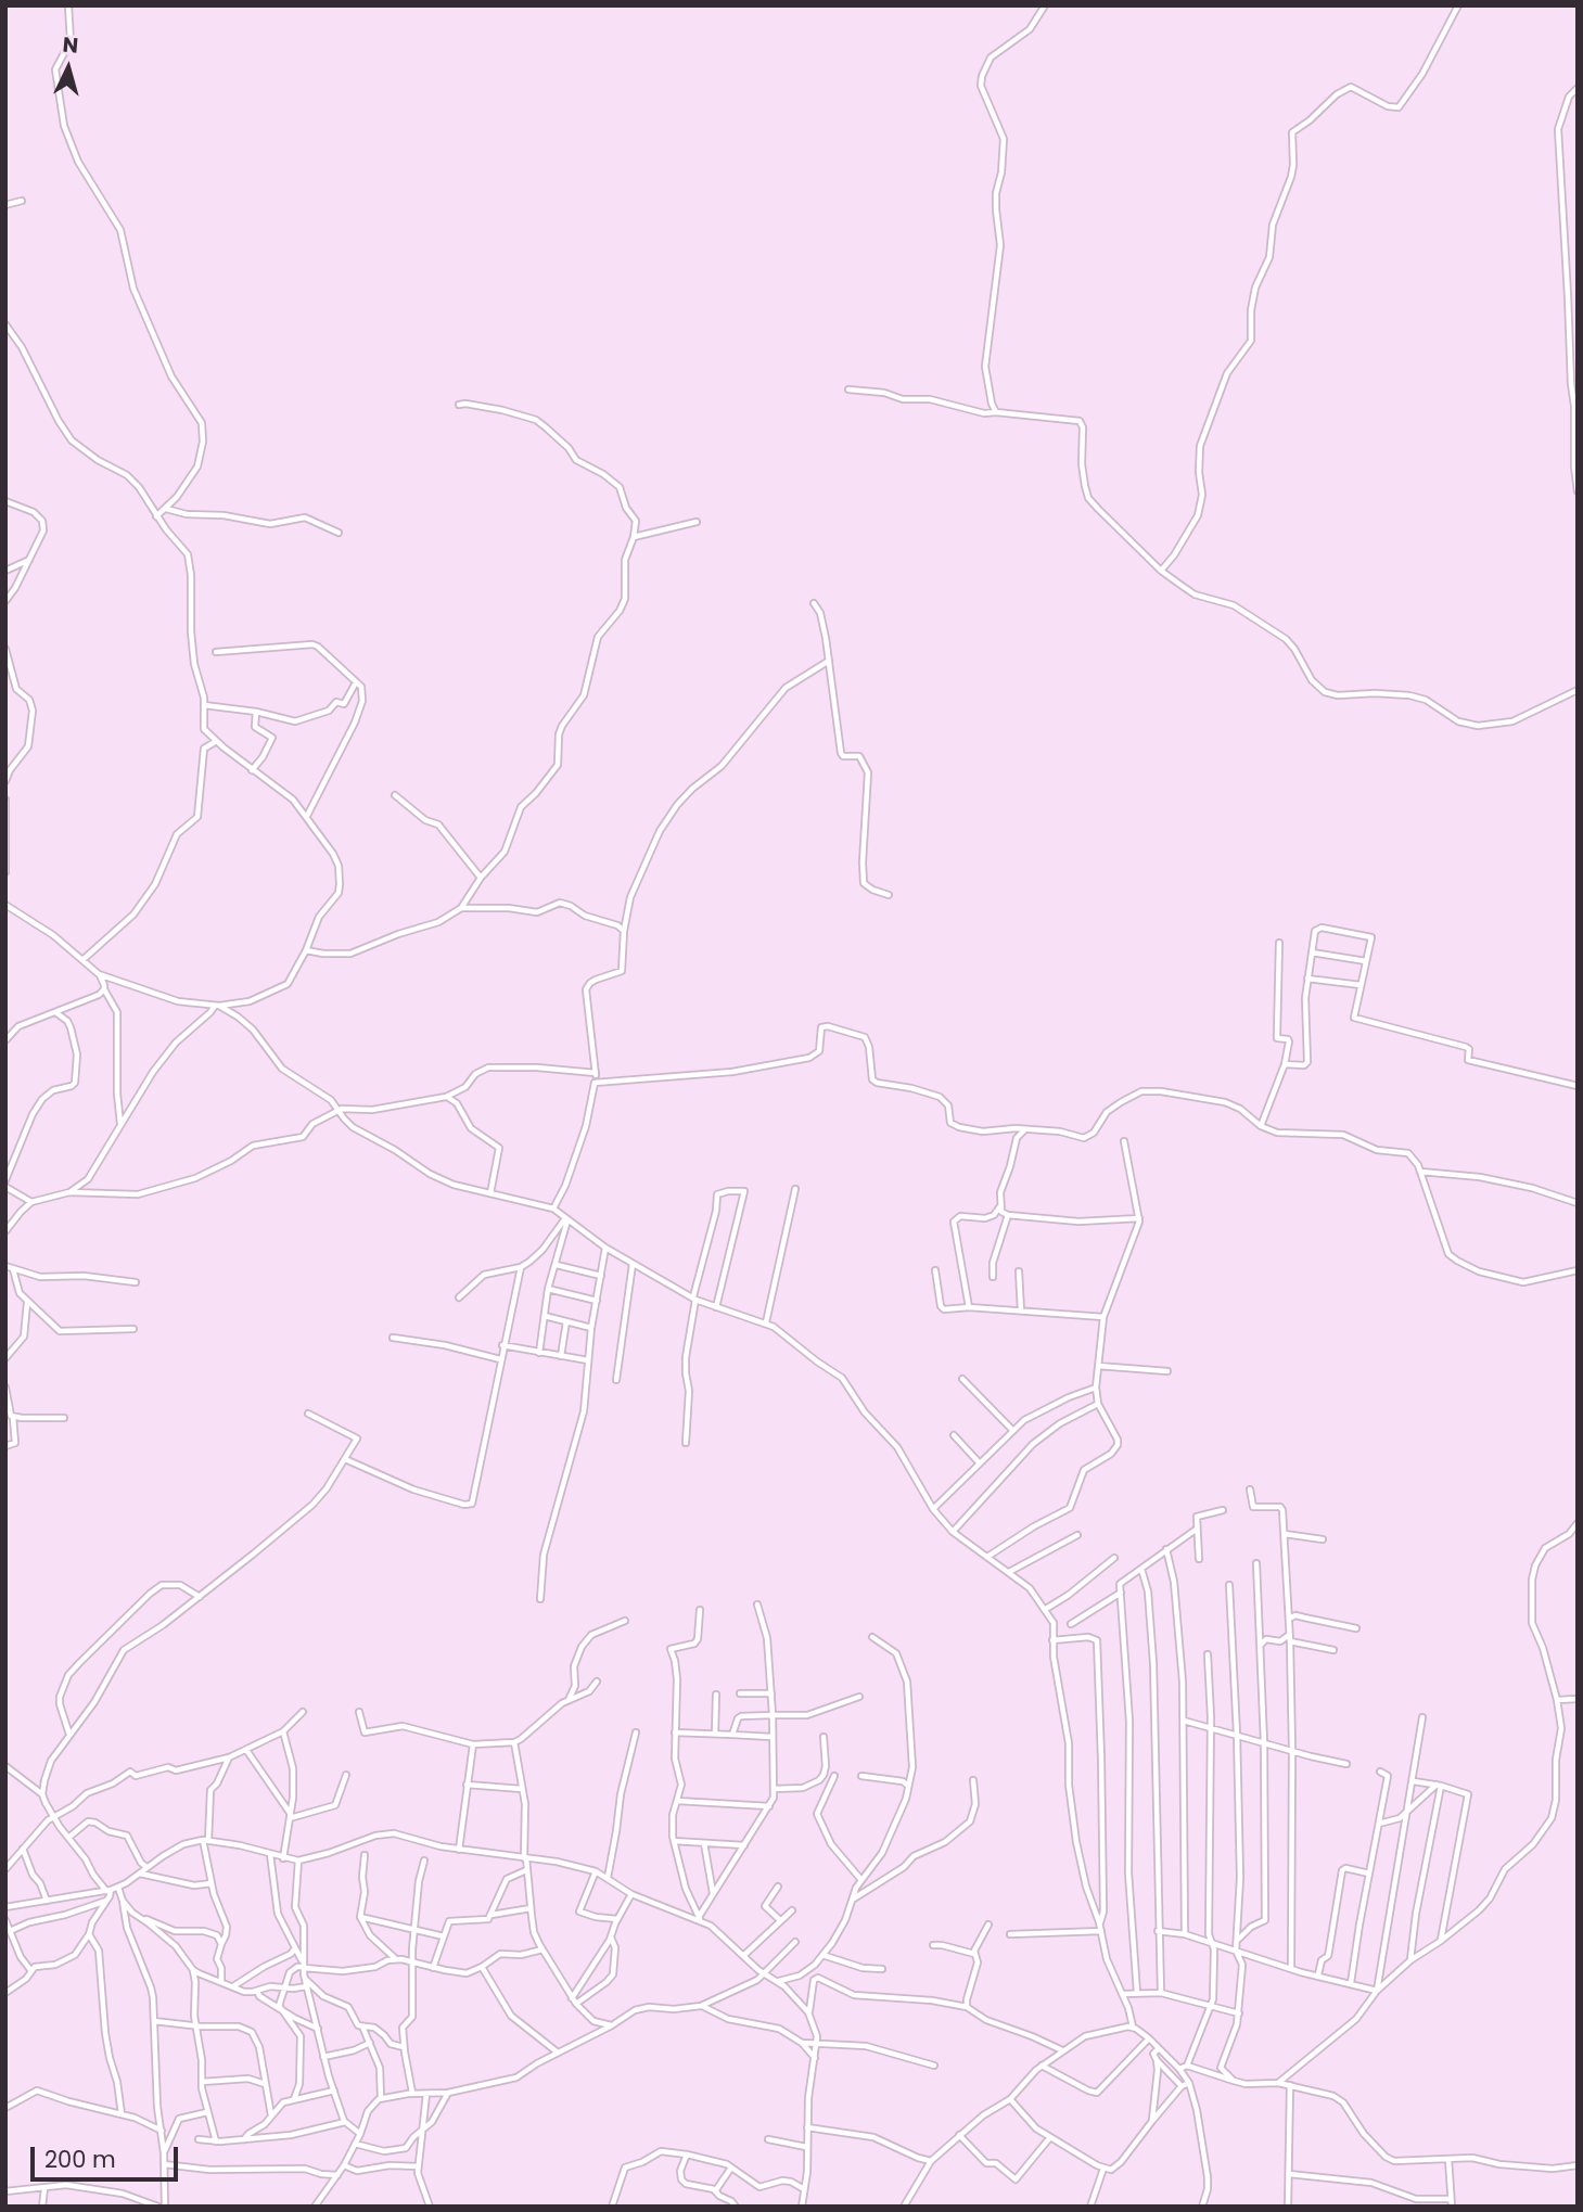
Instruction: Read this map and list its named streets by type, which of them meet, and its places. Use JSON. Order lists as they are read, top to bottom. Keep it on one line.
{"scale_bar":"200 m","north":"top"}
